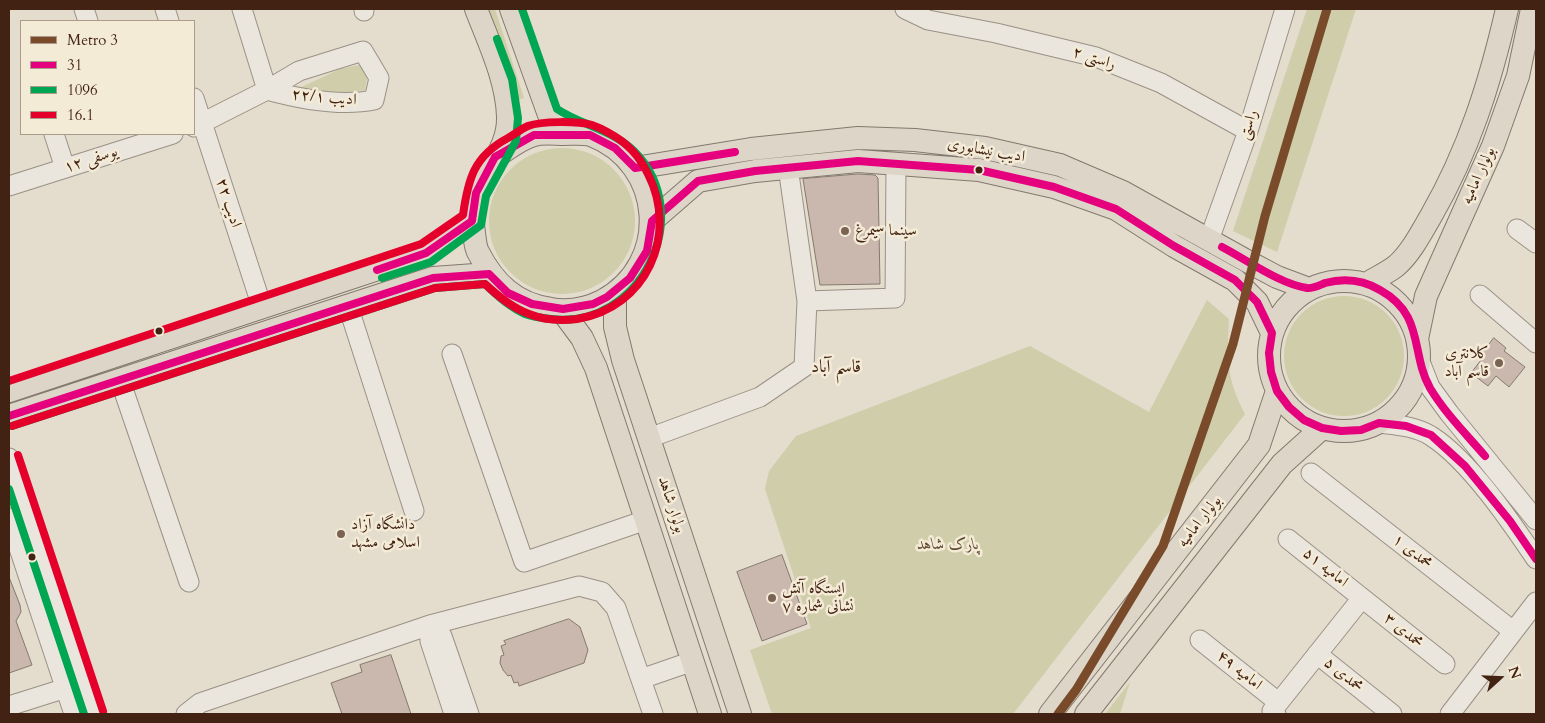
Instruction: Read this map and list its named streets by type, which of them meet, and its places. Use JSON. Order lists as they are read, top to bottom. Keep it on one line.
{"streets":{"main road":["ادیب نیشابوری","بولوار امامیه","بولوار شاهد"],"street":["راستی ۲","ادیب ۲۲/۱","راستی","یوسفی ۱۲","ادیب ۲۲","محمدی ۱","امامیه ۵۱","محمدی ۳","امامیه ۴۹","محمدی ۵"]},"crossings":[["راستی ۲","راستی"],["ادیب ۲۲/۱","ادیب ۲۲"],["راستی","ادیب نیشابوری"],["ادیب نیشابوری","بولوار امامیه"],["امامیه ۵۱","محمدی ۳"]],"districts":["قاسم آباد"],"parks":["پارک شاهد"],"places":["سینما سیمرغ","کلانتری قاسم آباد","دانشگاه آزاد اسلامی مشهد","ایستگاه آتش نشانی شماره ۷"],"lines":["metro line 3","transit line 1096","transit line 16.1","transit line 31"],"legend":["Metro 3","31","1096","16.1"],"north":"right"}
